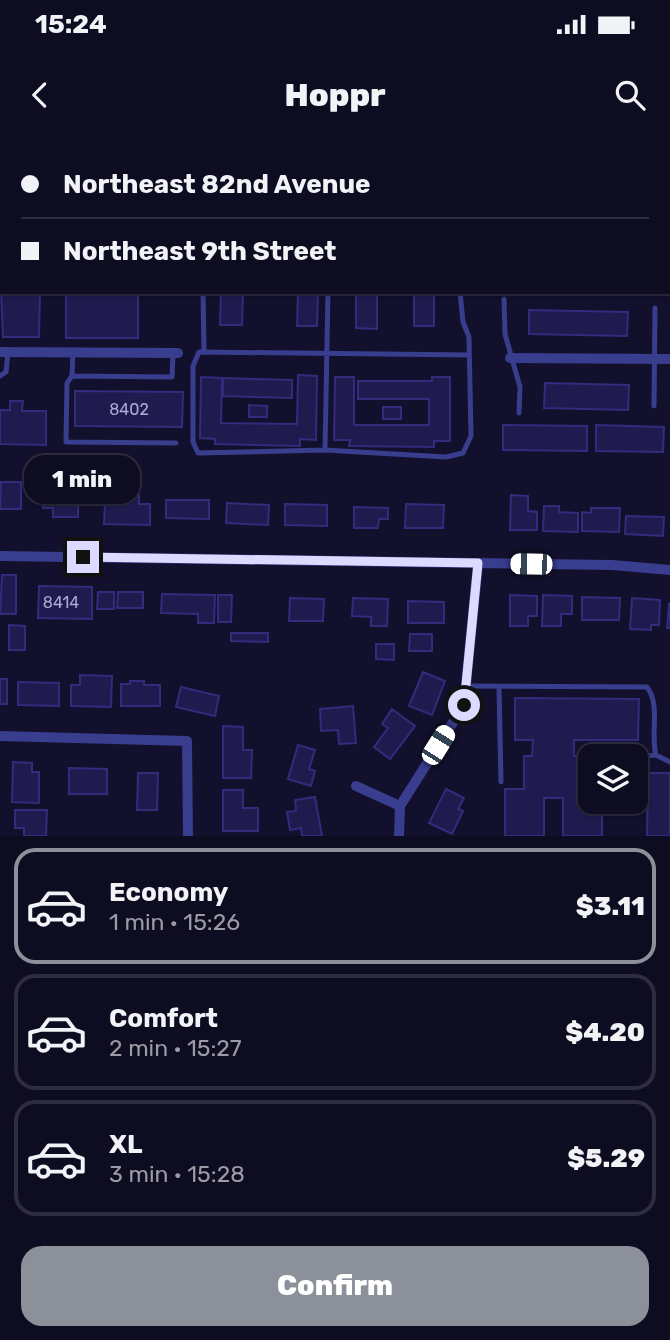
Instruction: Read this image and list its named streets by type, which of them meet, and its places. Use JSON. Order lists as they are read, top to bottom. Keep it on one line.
{"house_numbers":["8402","8414"],"page":{"status":"15:24","header":"Hoppr","banner":["Northeast 82nd Avenue","Northeast 9th Street"],"bubble":"1 min","list":[{"name":"Economy","note":"1 min · 15:26","value":"$3.11"},{"name":"Comfort","note":"2 min · 15:27","value":"$4.20"},{"name":"XL","note":"3 min · 15:28","value":"$5.29"}],"buttons":"Confirm"}}
